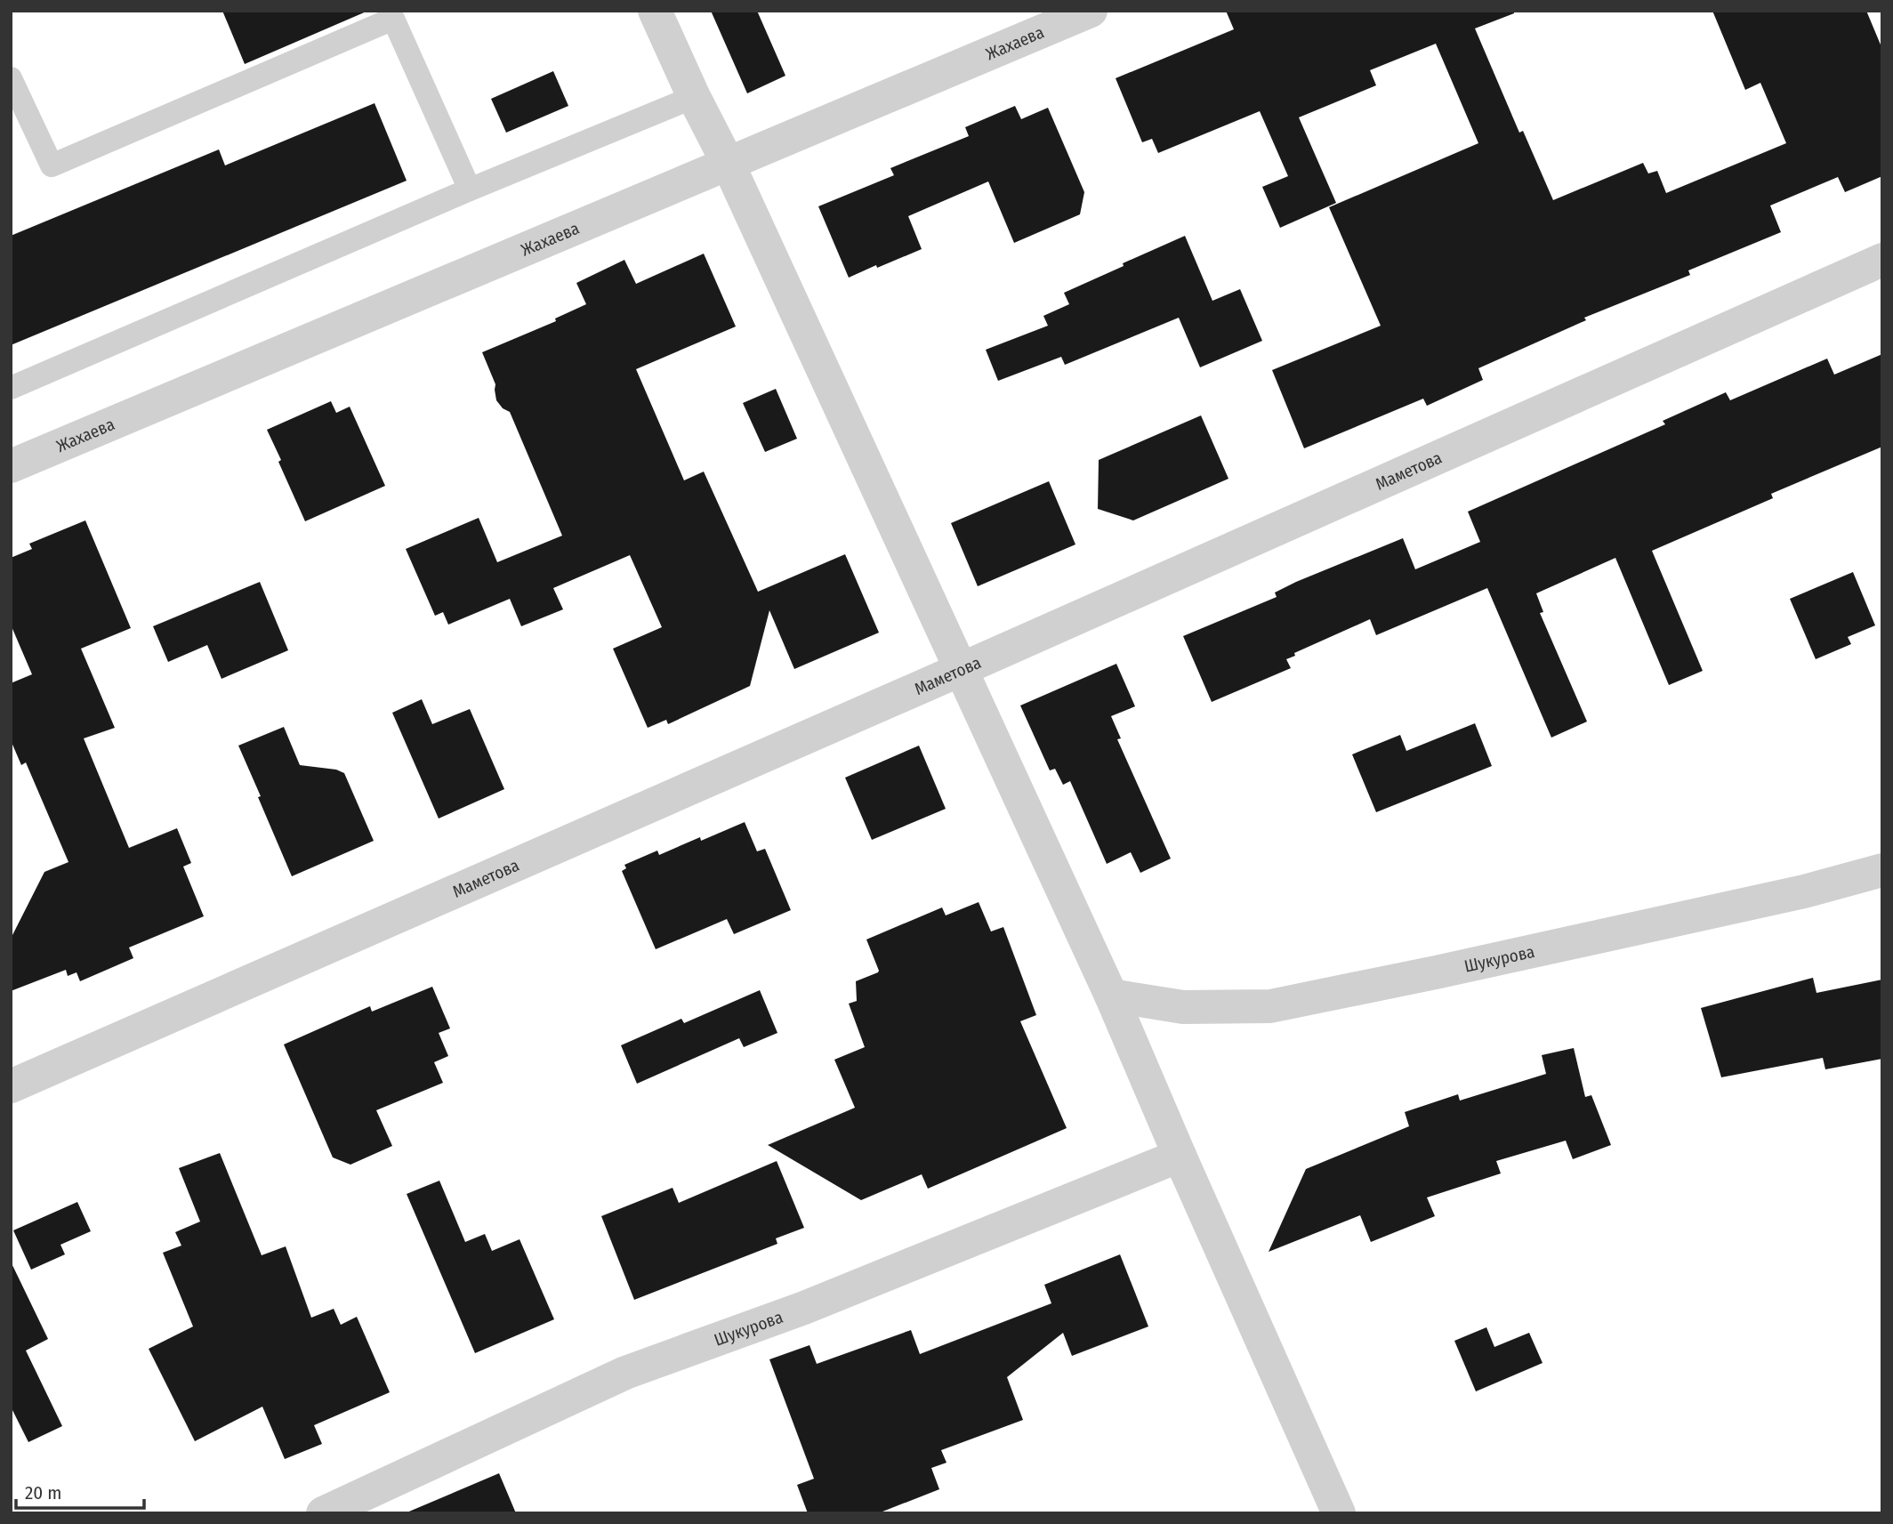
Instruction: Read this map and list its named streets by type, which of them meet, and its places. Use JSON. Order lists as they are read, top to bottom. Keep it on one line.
{"streets":{"street":["Жахаева","Маметова","Шукурова"]},"scale_bar":"20 m"}
